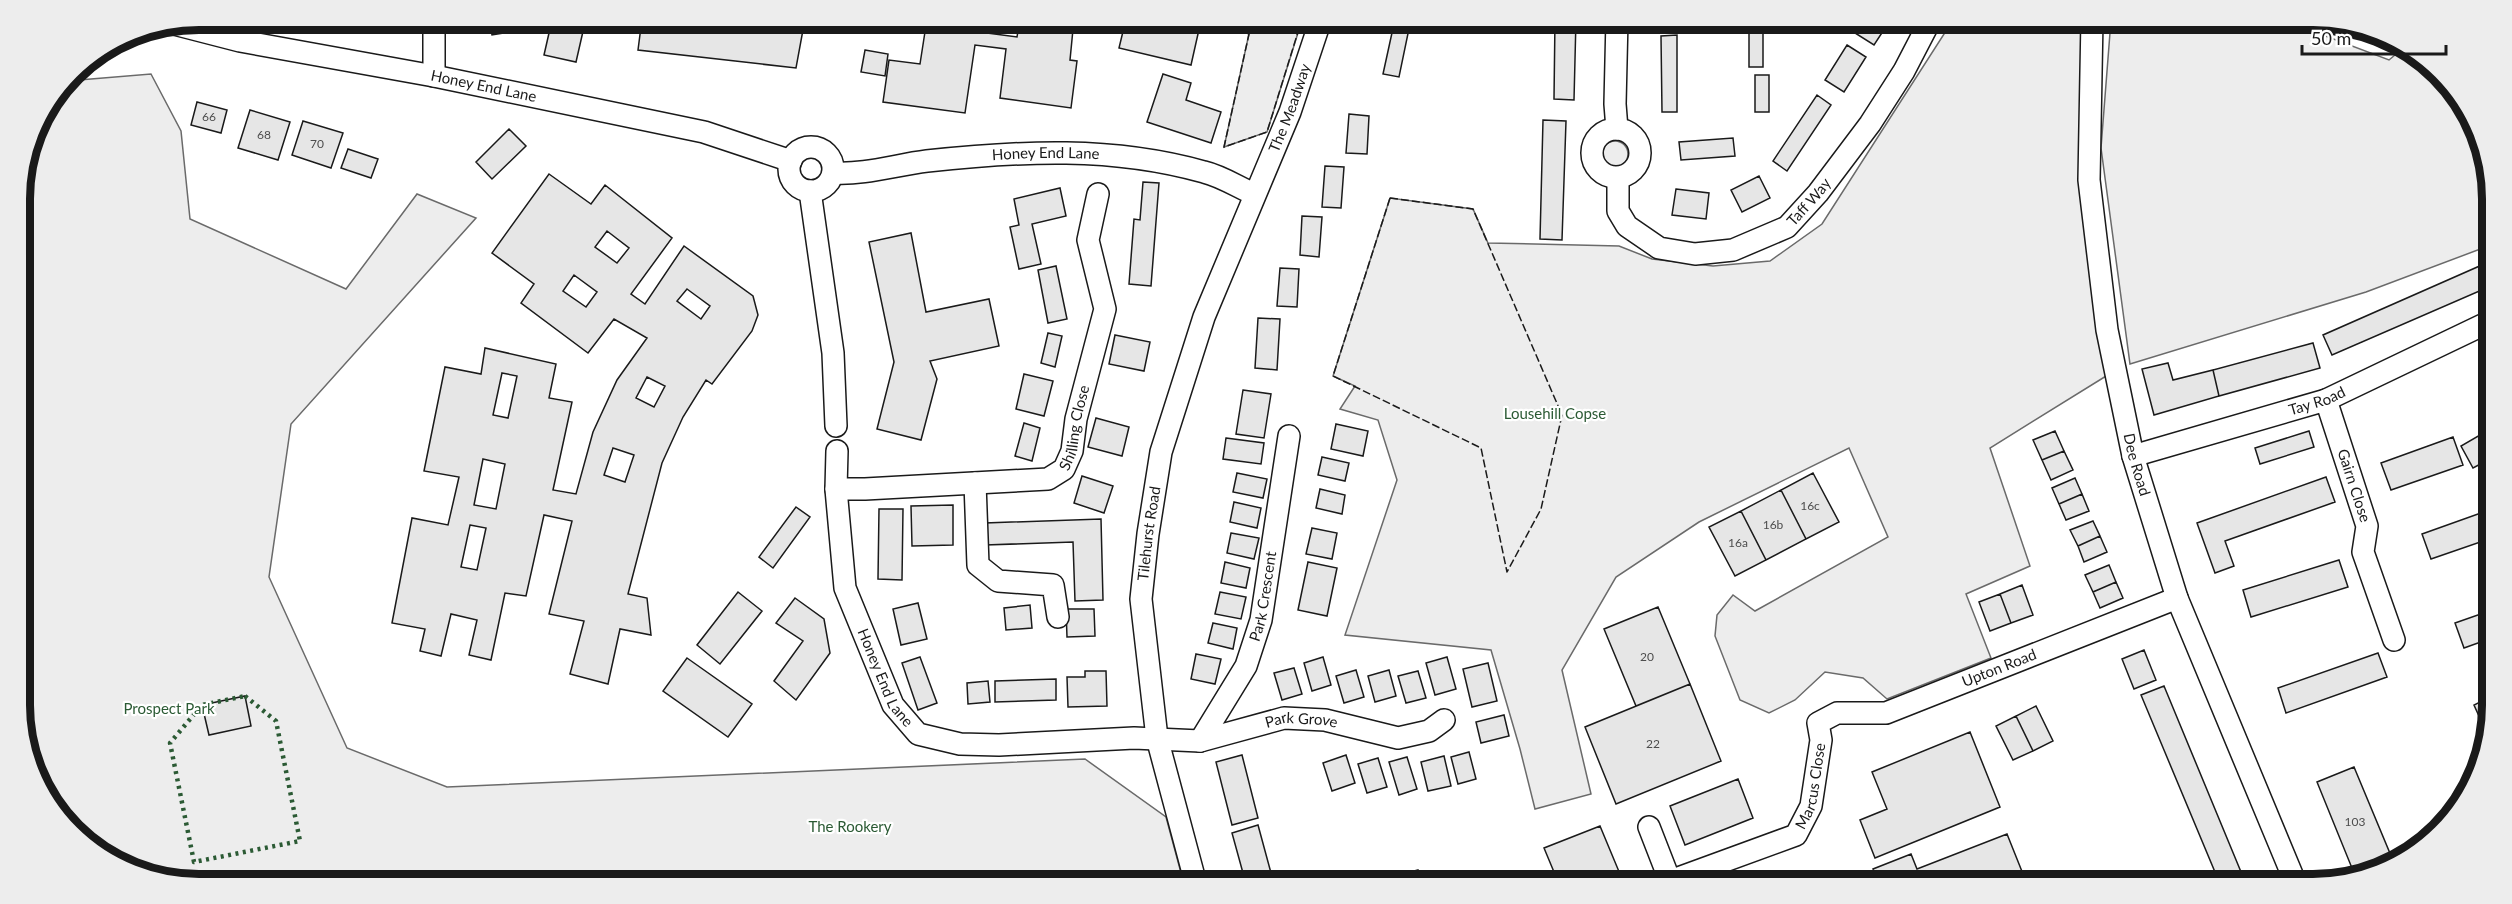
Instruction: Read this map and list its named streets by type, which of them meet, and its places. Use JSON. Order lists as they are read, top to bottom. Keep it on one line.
{"streets":{"street":["Honey End Lane","The Meadway","Taff Way","Tay Road","Shilling Close","Dee Road","Gairn Close","Tilehurst Road","Park Crescent","Upton Road","Park Grove","Marcus Close"]},"crossings":[["Honey End Lane","The Meadway"],["Honey End Lane","Shilling Close"],["Honey End Lane","Tilehurst Road"],["Honey End Lane","Park Grove"],["The Meadway","Tilehurst Road"],["Tay Road","Dee Road"],["Tay Road","Gairn Close"],["Dee Road","Upton Road"],["Tilehurst Road","Park Grove"],["Park Crescent","Park Grove"],["Upton Road","Marcus Close"]],"parks":["Lousehill Copse","Prospect Park","The Rookery"],"house_numbers":["66","68","70","16c","16b","16a","20","22","103"],"scale_bar":"50 m"}
